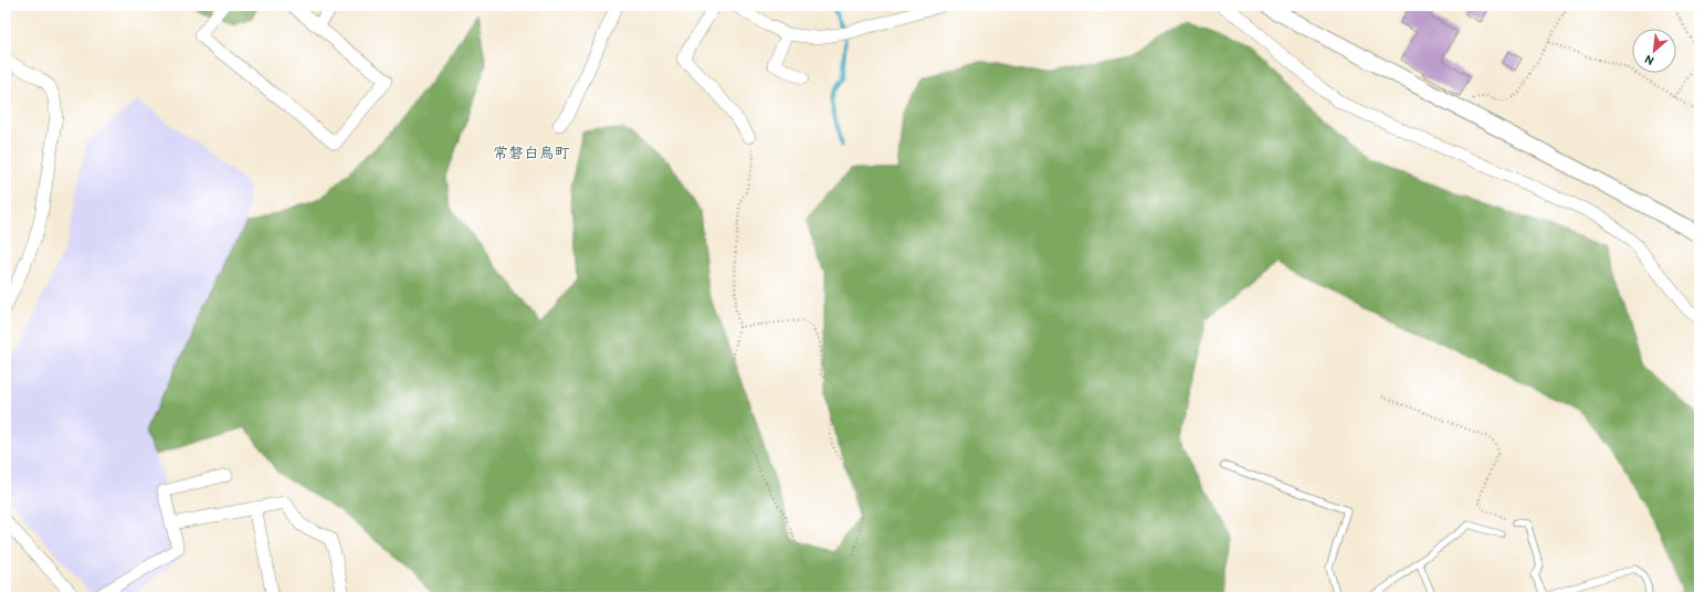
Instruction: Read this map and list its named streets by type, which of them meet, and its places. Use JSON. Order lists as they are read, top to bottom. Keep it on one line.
{"districts":["常磐白鳥町"],"north":"bottom left"}
